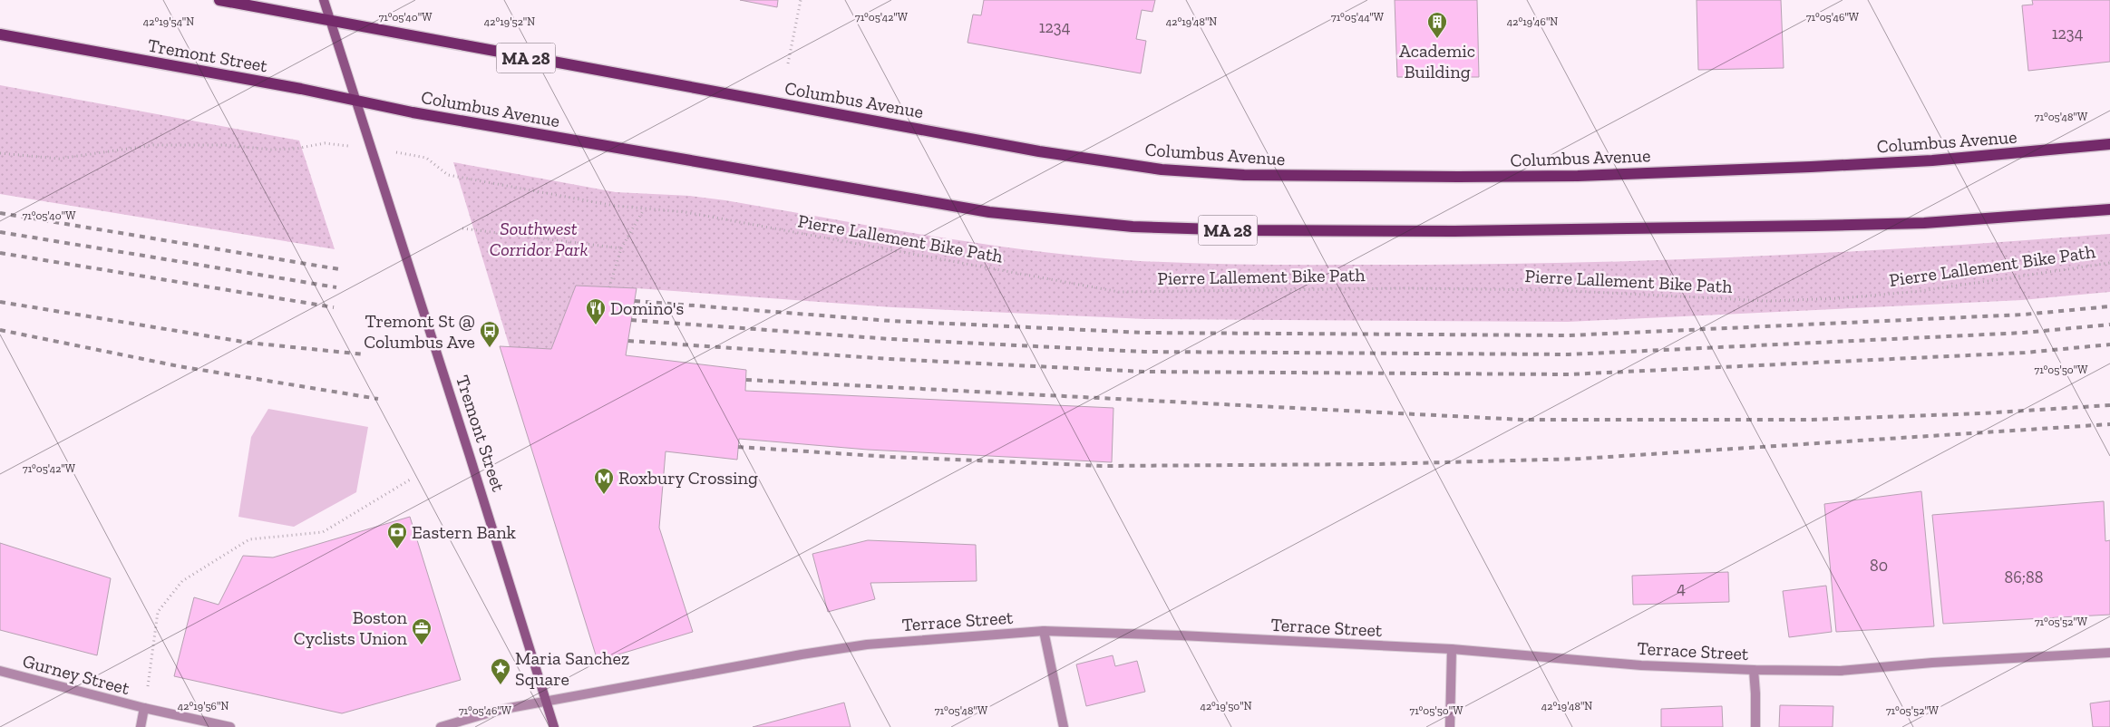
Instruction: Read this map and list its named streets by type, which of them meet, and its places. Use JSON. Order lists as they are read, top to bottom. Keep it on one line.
{"streets":{"main road":["Tremont Street","MA 28","Columbus Avenue"],"street":["Terrace Street","Gurney Street"],"path":["Pierre Lallement Bike Path"]},"crossings":[["Tremont Street","MA 28"],["Tremont Street","Columbus Avenue"],["Tremont Street","Terrace Street"],["MA 28","Columbus Avenue"]],"parks":["Southwest Corridor Park"],"places":{"building":["Academic Building"],"restaurant":["Domino's"],"bus stop":["Tremont St @ Columbus Ave"],"metro station":["Roxbury Crossing"],"bank":["Eastern Bank"],"office":["Boston Cyclists Union"],"place":["Maria Sanchez Square"]},"house_numbers":["1234","1234","80","86;88","4"],"coordinates":["71°05'42\"W","71°05'44\"W","71°05'40\"W","71°05'46\"W","42°19'54\"N","42°19'52\"N","42°19'48\"N","42°19'46\"N","71°05'48\"W","71°05'50\"W","71°05'52\"W","42°19'56\"N","42°19'50\"N"]}
